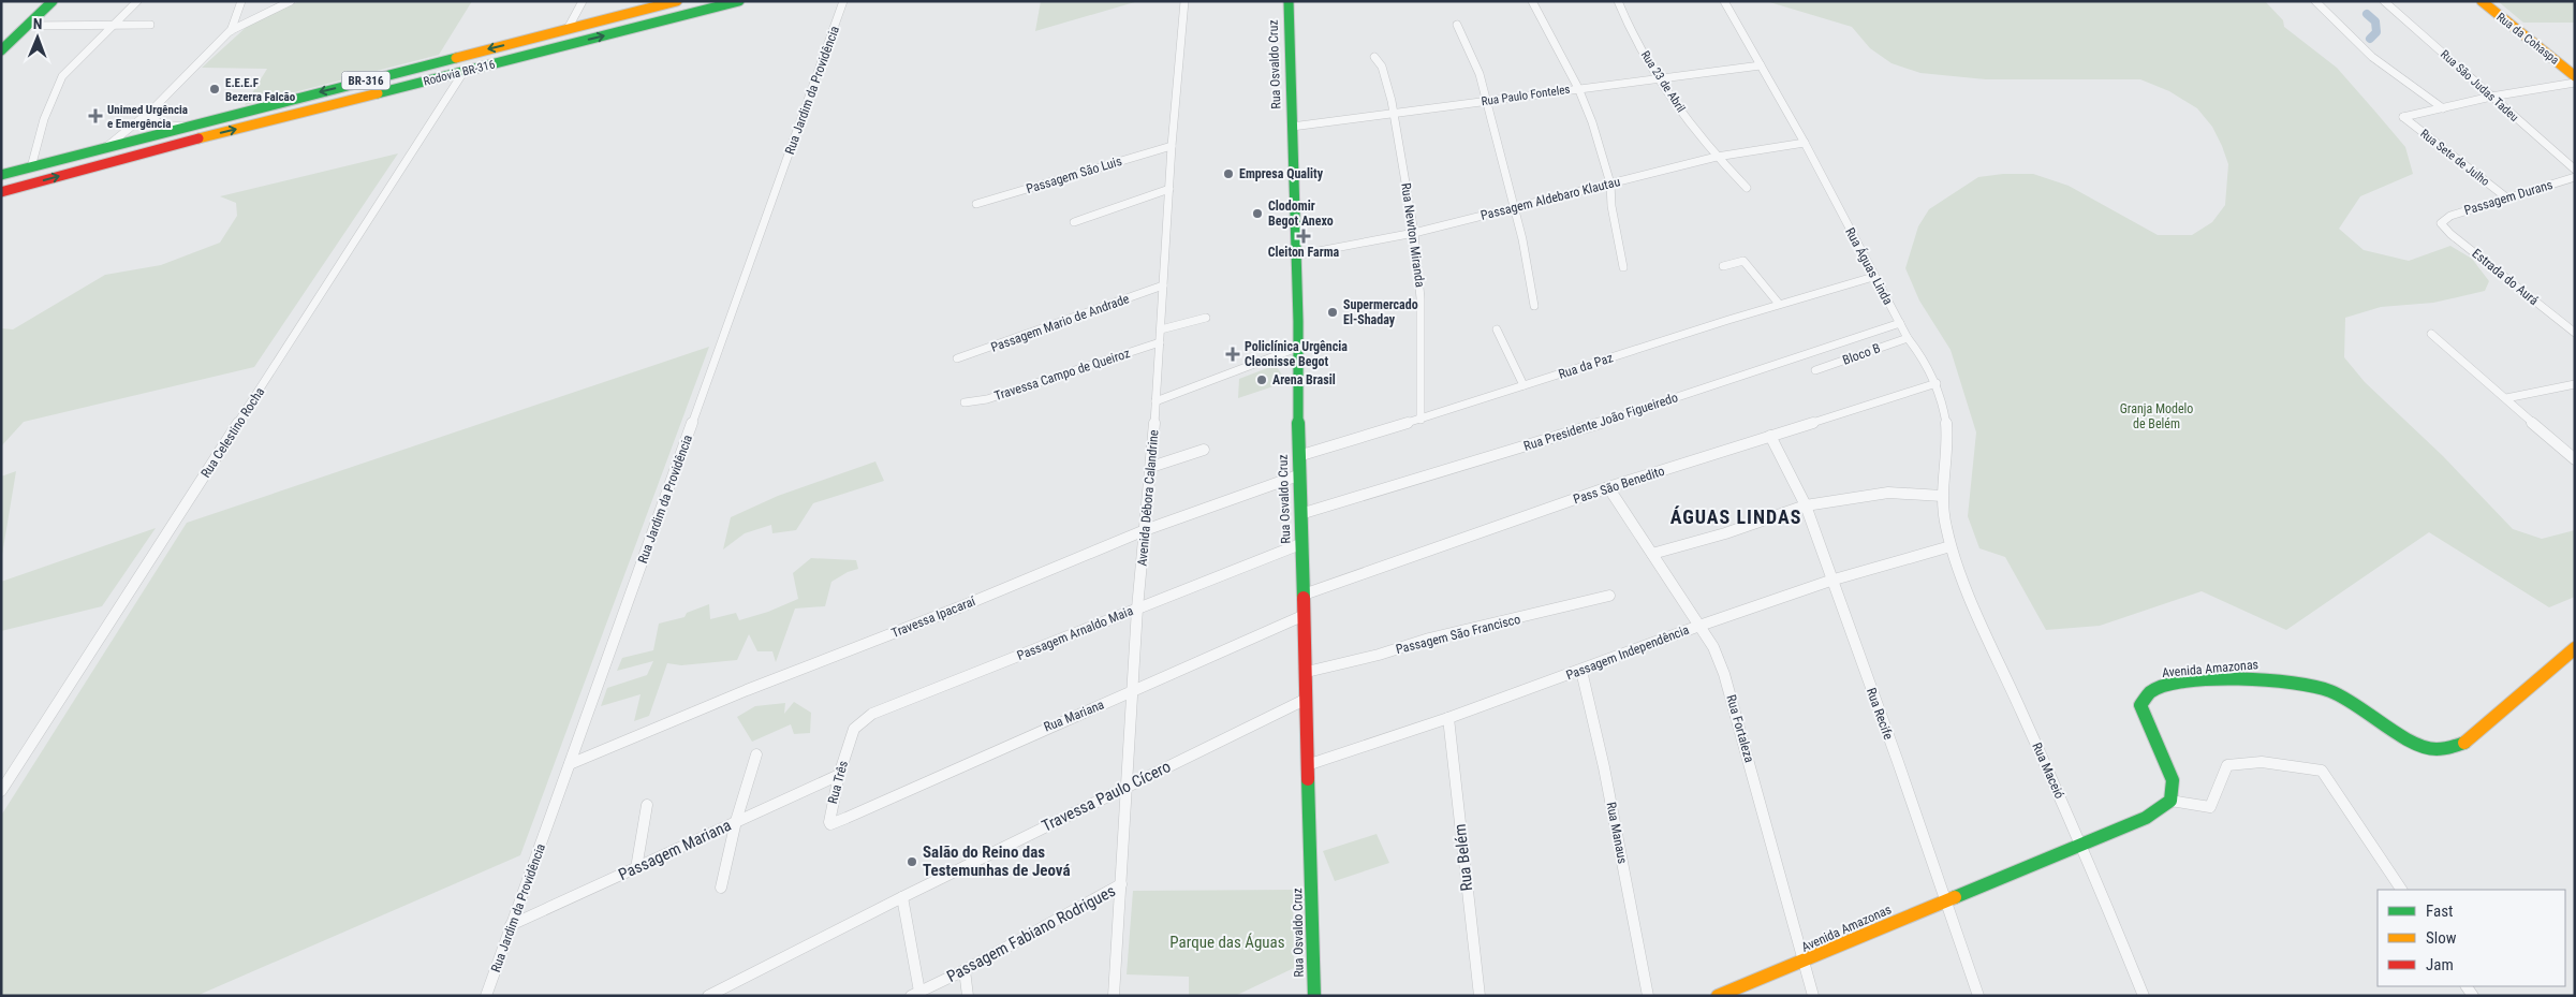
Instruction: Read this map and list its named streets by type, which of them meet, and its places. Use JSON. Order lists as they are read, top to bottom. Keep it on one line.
{"streets":{"main road":["Rua da Cohaspa","Rua Osvaldo Cruz","Rodovia BR-316","BR-316","Avenida Amazonas"],"street":["Rua 23 de Abril","Rua São Judas Tadeu","Rua Jardim da Providência","Rua Paulo Fonteles","Rua Sete de Julho","Passagem São Luis","Passagem Durans","Passagem Aldebaro Klautau","Rua Newton Miranda","Rua Águas Linda","Estrada do Aurá","Passagem Mario de Andrade","Bloco B","Rua da Paz","Travessa Campo de Queiroz","Rua Presidente João Figueiredo","Rua Celestino Rocha","Pass São Benedito","Avenida Débora Calandrine","Travessa Ipacaraí","Passagem Arnaldo Maia","Passagem São Francisco","Passagem Independência","Rua Recife","Rua Mariana","Rua Fortaleza","Rua Maceió","Rua Três","Travessa Paulo Cícero","Rua Manaus","Passagem Mariana","Rua Belém","Passagem Fabiano Rodrigues"]},"crossings":[["Rua Osvaldo Cruz","Rua Paulo Fonteles"],["Rua Osvaldo Cruz","Passagem Aldebaro Klautau"],["Rua Osvaldo Cruz","Rua da Paz"],["Rua Osvaldo Cruz","Rua Presidente João Figueiredo"],["Rua Osvaldo Cruz","Pass São Benedito"],["Rua Osvaldo Cruz","Travessa Ipacaraí"],["Rua Osvaldo Cruz","Passagem Arnaldo Maia"],["Rua Osvaldo Cruz","Passagem São Francisco"],["Rua Osvaldo Cruz","Passagem Independência"],["Rua Osvaldo Cruz","Rua Mariana"],["Rua Osvaldo Cruz","Travessa Paulo Cícero"],["Rodovia BR-316","BR-316"],["Rodovia BR-316","Rua Celestino Rocha"],["Rua 23 de Abril","Rua Paulo Fonteles"],["Rua 23 de Abril","Passagem Aldebaro Klautau"],["Rua Jardim da Providência","Travessa Ipacaraí"],["Rua Jardim da Providência","Passagem Mariana"],["Rua Paulo Fonteles","Rua Newton Miranda"],["Rua Paulo Fonteles","Rua Águas Linda"],["Rua Sete de Julho","Passagem Durans"],["Passagem São Luis","Avenida Débora Calandrine"],["Passagem Durans","Estrada do Aurá"],["Passagem Aldebaro Klautau","Rua Newton Miranda"],["Passagem Aldebaro Klautau","Rua Águas Linda"],["Rua Newton Miranda","Rua da Paz"],["Rua Águas Linda","Bloco B"],["Rua Águas Linda","Rua da Paz"],["Rua Águas Linda","Rua Presidente João Figueiredo"],["Rua Águas Linda","Pass São Benedito"],["Rua Águas Linda","Passagem Independência"],["Rua Águas Linda","Rua Maceió"],["Passagem Mario de Andrade","Avenida Débora Calandrine"],["Travessa Campo de Queiroz","Avenida Débora Calandrine"],["Pass São Benedito","Rua Recife"],["Pass São Benedito","Rua Fortaleza"],["Avenida Débora Calandrine","Travessa Ipacaraí"],["Avenida Débora Calandrine","Passagem Arnaldo Maia"],["Avenida Débora Calandrine","Rua Mariana"],["Avenida Débora Calandrine","Travessa Paulo Cícero"],["Avenida Débora Calandrine","Passagem Fabiano Rodrigues"],["Passagem Arnaldo Maia","Rua Três"],["Passagem Independência","Rua Recife"],["Passagem Independência","Rua Fortaleza"],["Passagem Independência","Rua Maceió"],["Passagem Independência","Rua Manaus"],["Passagem Independência","Rua Belém"],["Avenida Amazonas","Rua Recife"],["Avenida Amazonas","Rua Fortaleza"],["Avenida Amazonas","Rua Maceió"],["Rua Mariana","Rua Três"],["Rua Três","Passagem Mariana"]],"districts":["ÁGUAS LINDAS"],"parks":["Granja Modelo de Belém","Parque das Águas"],"places":{"other":["E.E.E.F Bezerra Falcão","Empresa Quality","Clodomir Begot Anexo","Supermercado El-Shaday","Arena Brasil","Salão do Reino das Testemunhas de Jeová"],"health":["Unimed Urgência e Emergência","Cleiton Farma","Policlínica Urgência Cleonisse Begot"]},"legend":["Fast","Slow","Jam"],"north":"top"}
